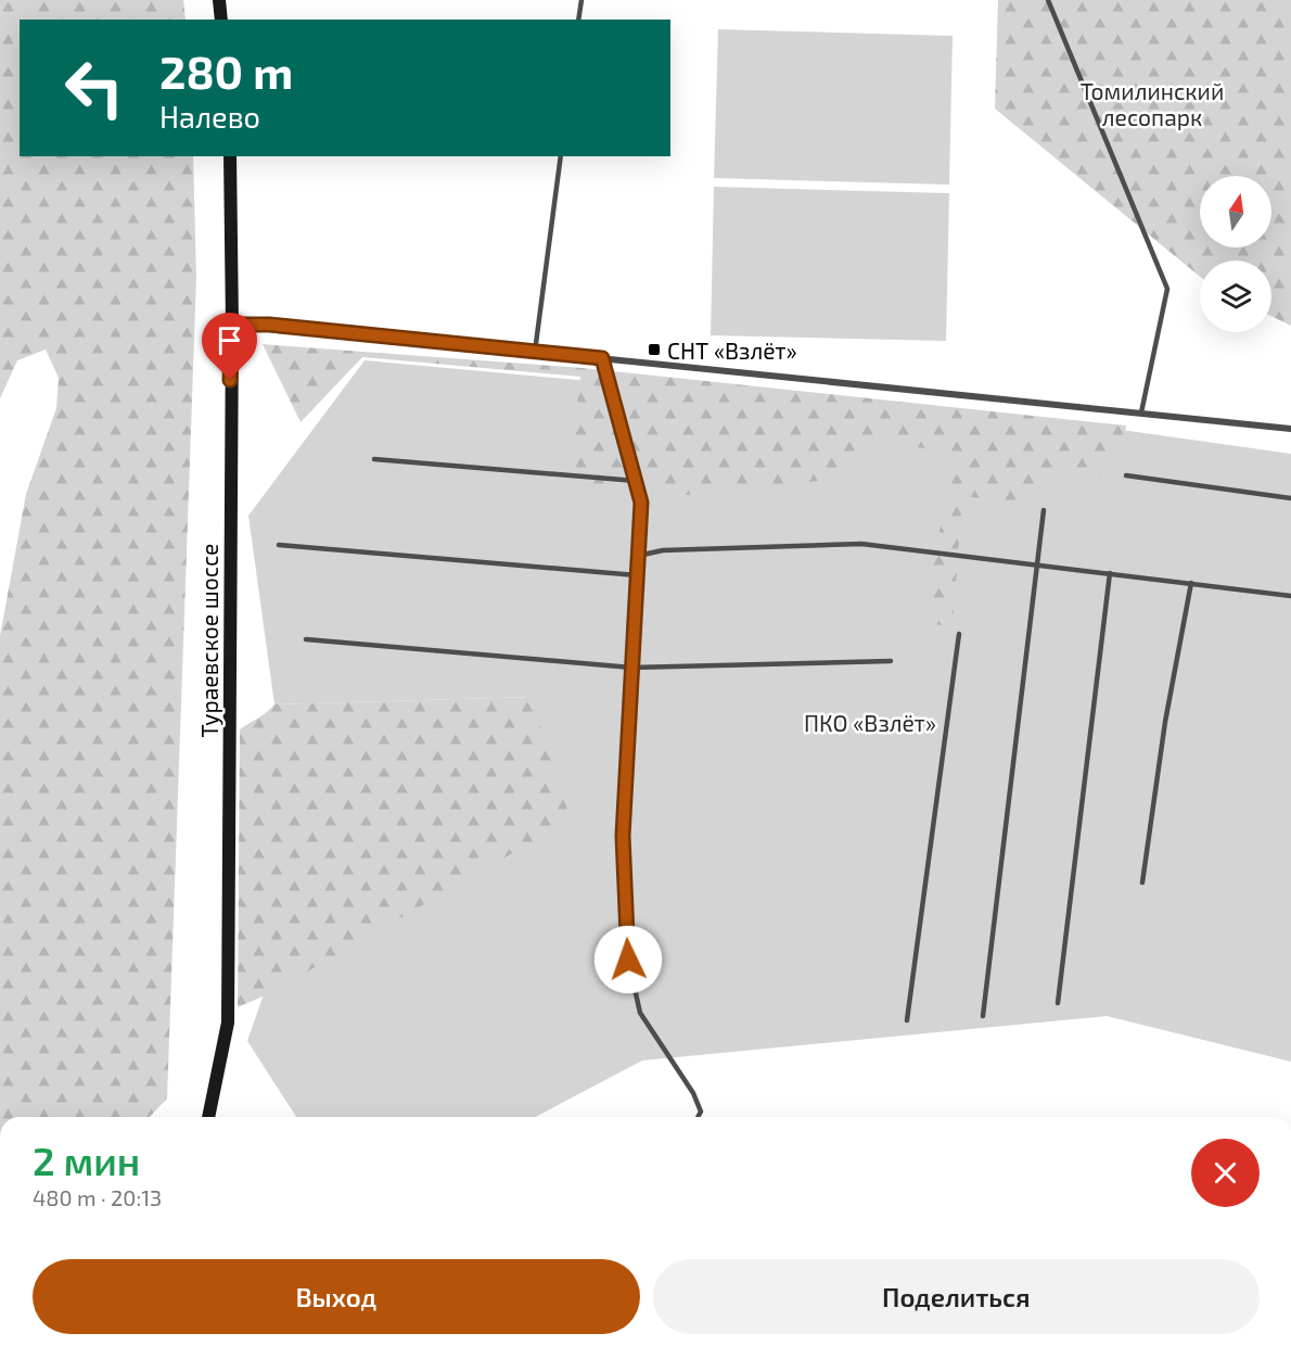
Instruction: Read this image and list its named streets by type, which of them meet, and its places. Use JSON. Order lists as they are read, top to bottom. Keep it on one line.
{"streets":{"main road":["Тураевское шоссе"]},"parks":["Томилинский лесопарк","ПКО «Взлёт»"],"places":{"transit":["СНТ «Взлёт»"]},"north":"top","page":{"turn":["280 m","Налево"],"heading":["2 мин","480 m · 20:13"],"buttons":["Выход","Поделиться"]}}
